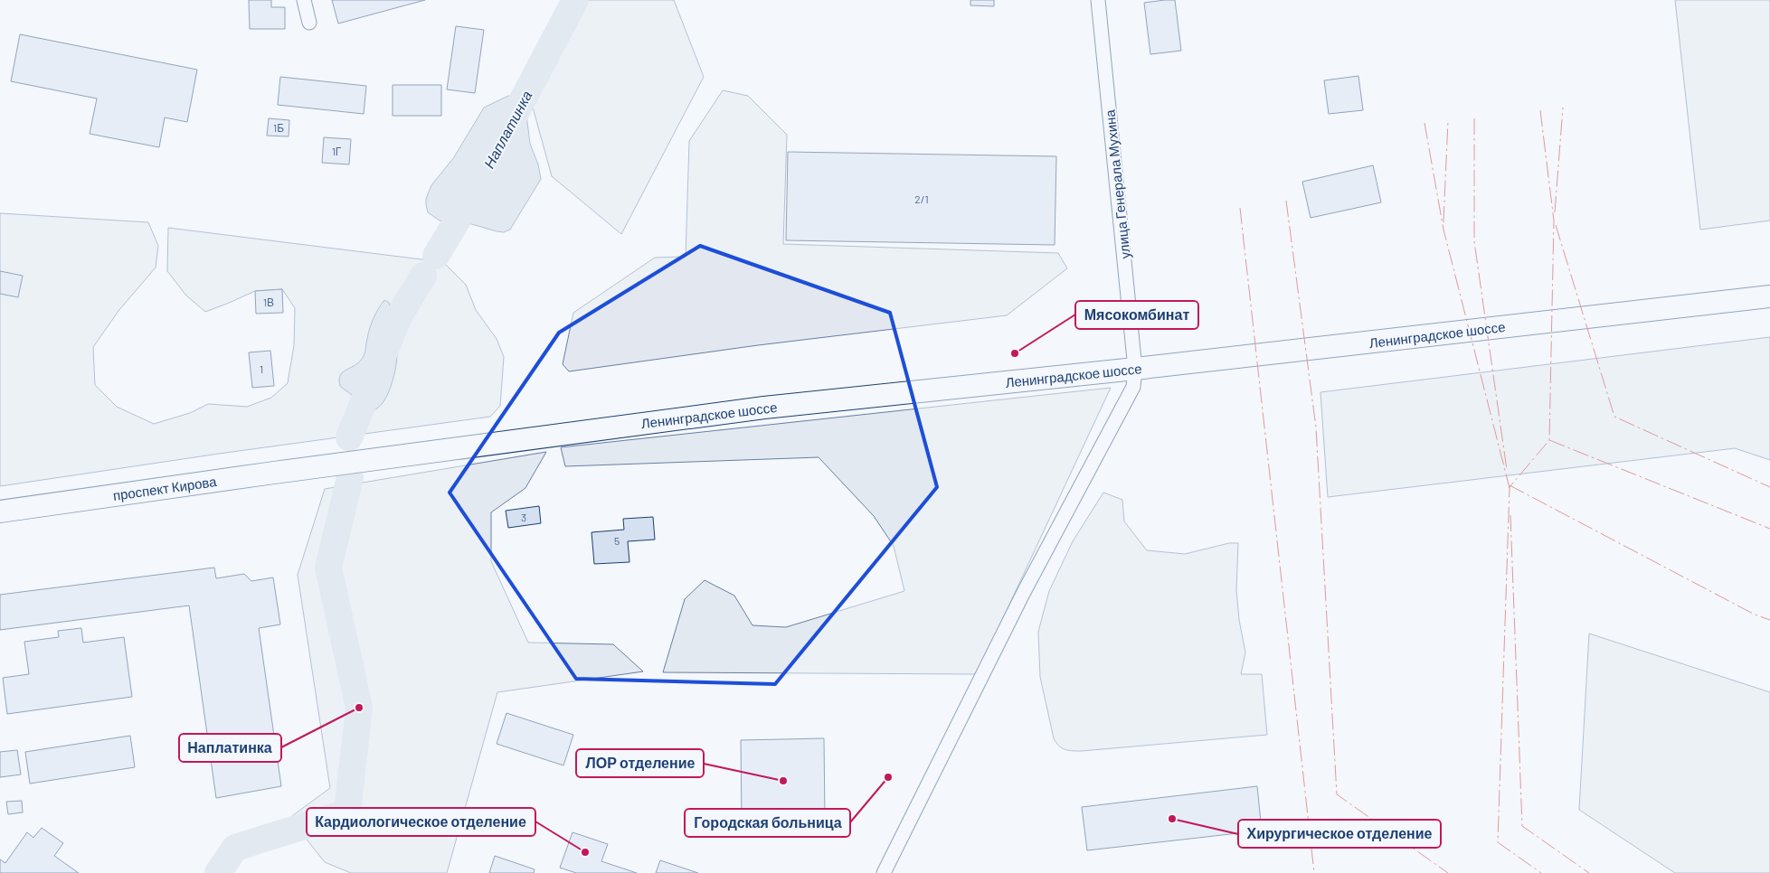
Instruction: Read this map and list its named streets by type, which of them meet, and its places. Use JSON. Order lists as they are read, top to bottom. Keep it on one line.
{"streets":{"main road":["Ленинградское шоссе","проспект Кирова"],"street":["улица Генерала Мухина"]},"crossings":[["улица Генерала Мухина","Ленинградское шоссе"],["Ленинградское шоссе","проспект Кирова"]],"water":["Наплатинка"],"places":["Мясокомбинат","Наплатинка","Городская больница","ЛОР отделение","Хирургическое отделение","Кардиологическое отделение"],"house_numbers":["1Б","1Г","2/1","1В","1","3","5"]}
